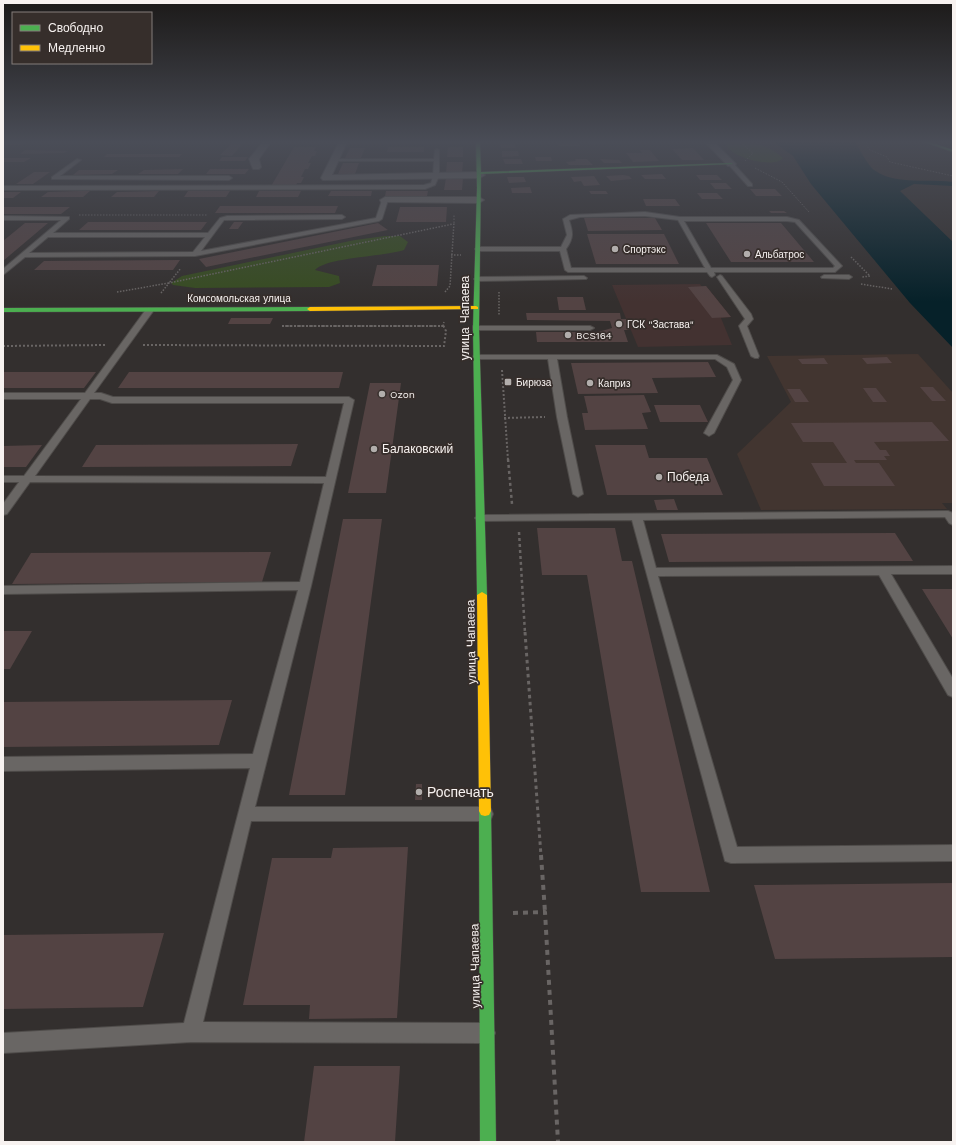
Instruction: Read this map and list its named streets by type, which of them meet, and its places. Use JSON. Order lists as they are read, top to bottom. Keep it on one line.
{"streets":{"main road":["Комсомольская улица","улица Чапаева"]},"crossings":[["Комсомольская улица","улица Чапаева"]],"places":{"other":["Спортэкс","Альбатрос","ГСК \"Застава\"","BCS164","Каприз","Ozon","Балаковский","Победа","Роспечать"],"transit":["Бирюза"]},"legend":["Свободно","Медленно"]}
